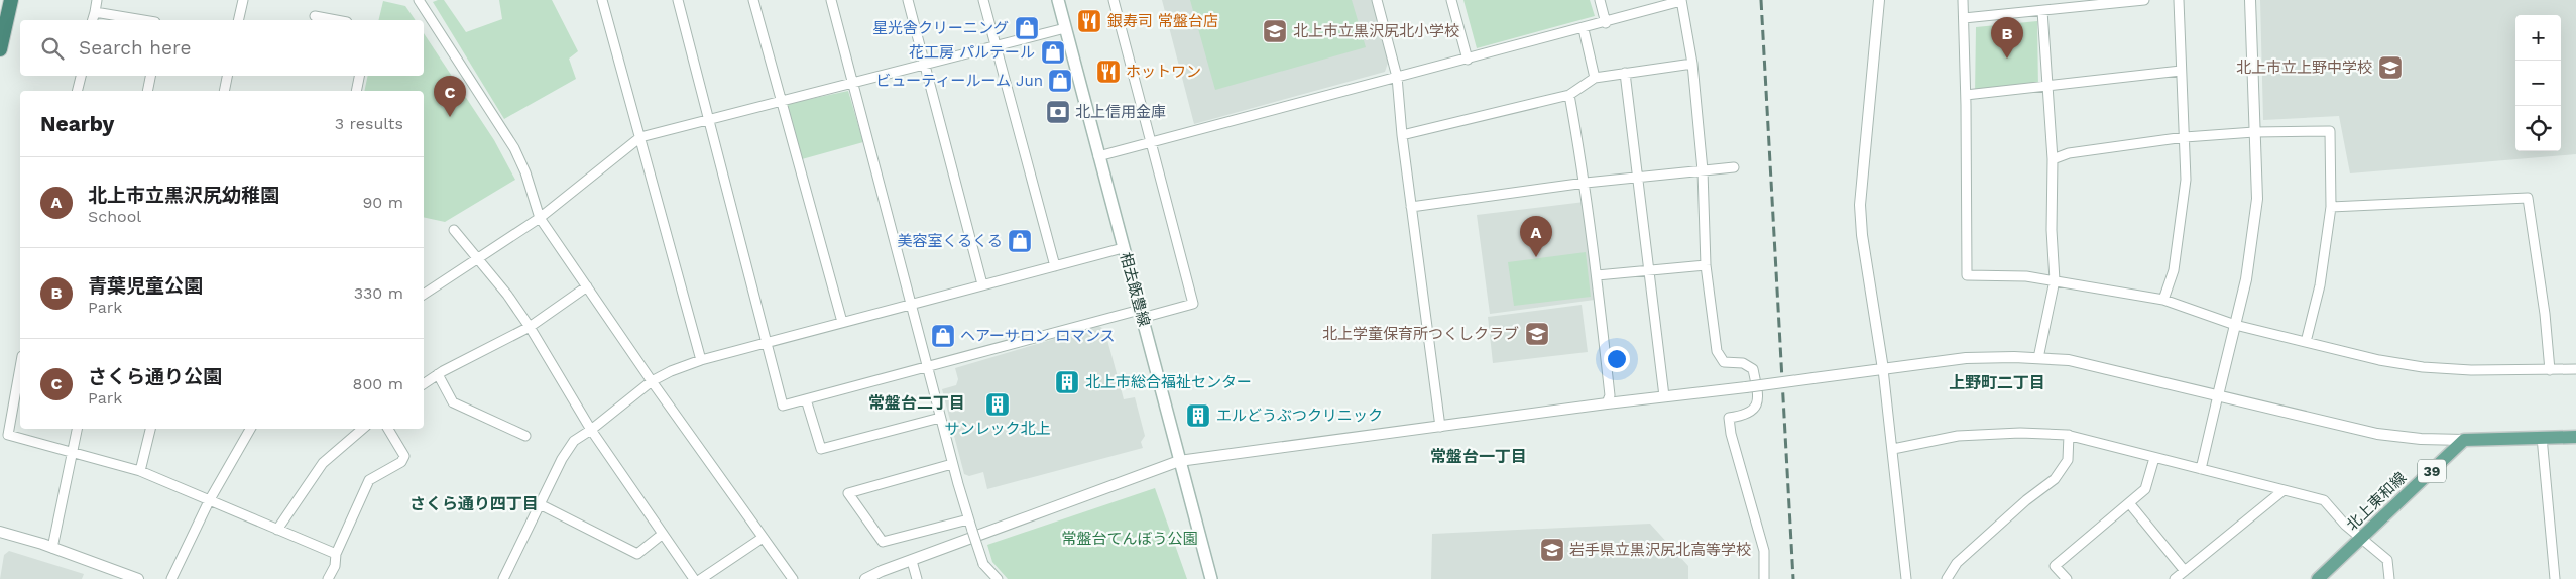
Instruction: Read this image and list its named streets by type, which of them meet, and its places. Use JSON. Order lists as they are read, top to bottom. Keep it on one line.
{"streets":{"main road":["相去飯豊線","39","北上東和線"]},"districts":["上野町二丁目","常盤台二丁目","常盤台一丁目","さくら通り四丁目"],"parks":["常盤台てんぼう公園"],"places":{"restaurant":["銀寿司 常盤台店","ホットワン"],"shop":["星光舎クリーニング","花工房 パルテール","ビューティールーム Jun","美容室くるくる","ヘアーサロン ロマンス"],"school or university":["北上市立黒沢尻北小学校","北上市立上野中学校","北上学童保育所つくしクラブ","岩手県立黒沢尻北高等学校"],"bank":["北上信用金庫"],"building":["北上市総合福祉センター","サンレック北上","エルどうぶつクリニック"]},"page":{"map_buttons":["+","−"],"pins":["B","C","A"],"search":"Search here","heading":["Nearby","3 results"],"list":[{"mark":"A","name":"北上市立黒沢尻幼稚園","note":"School","value":"90 m"},{"mark":"B","name":"青葉児童公園","note":"Park","value":"330 m"},{"mark":"C","name":"さくら通り公園","note":"Park","value":"800 m"}]}}
